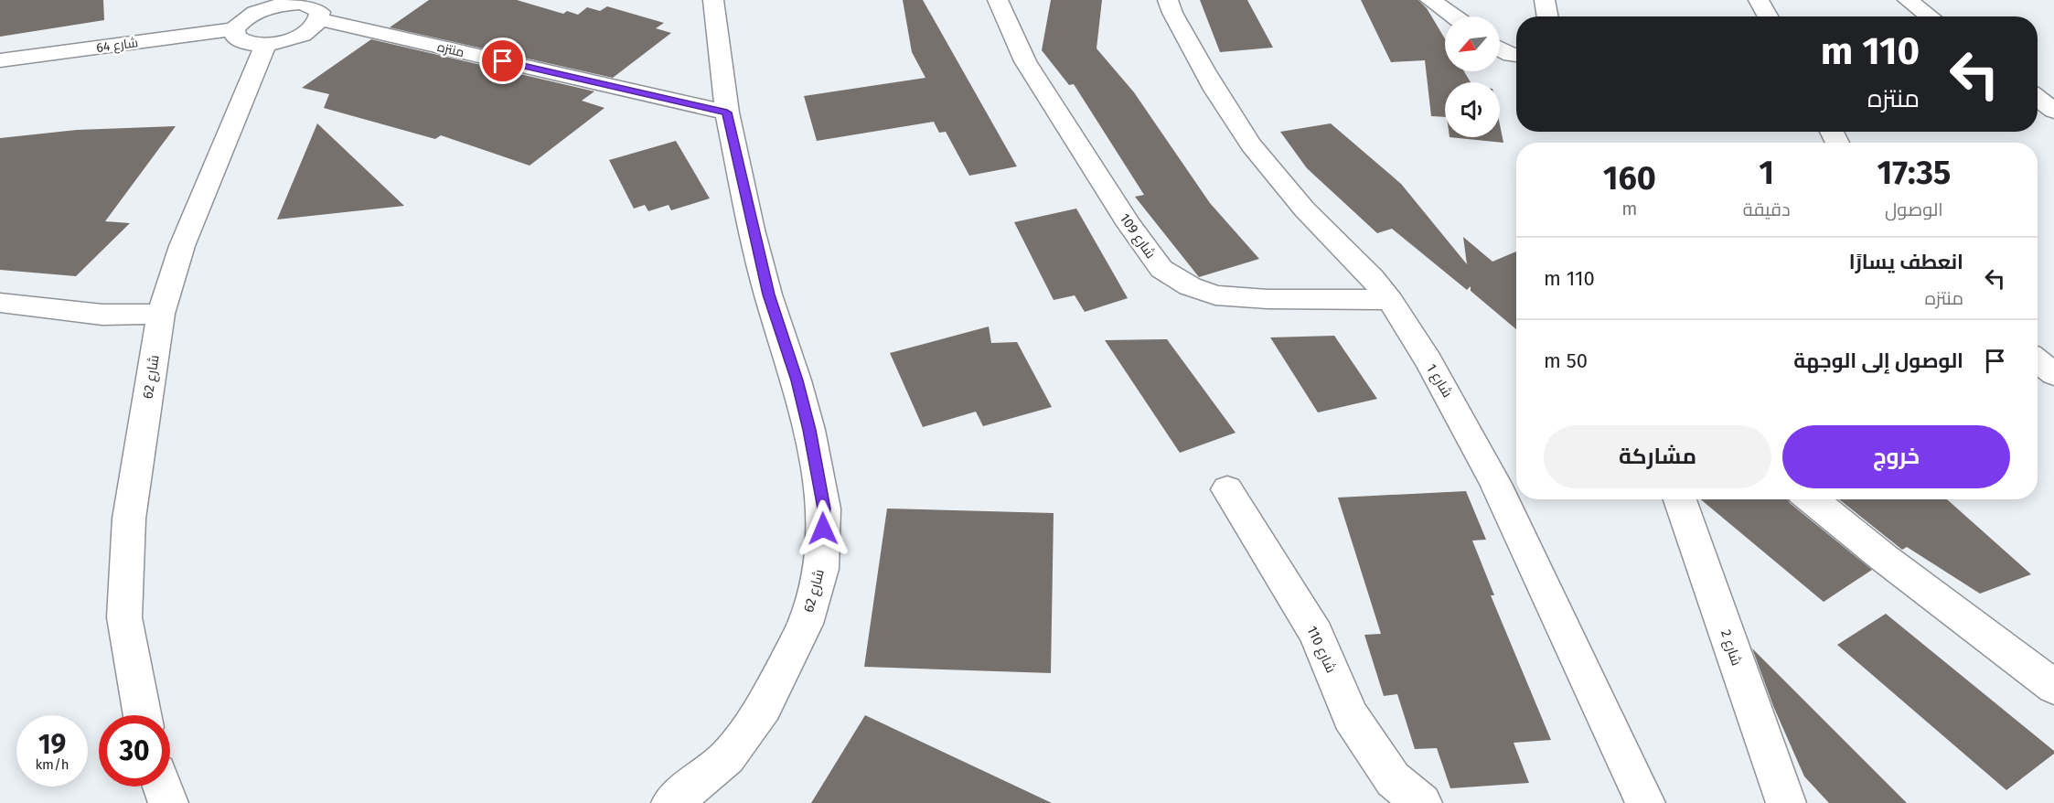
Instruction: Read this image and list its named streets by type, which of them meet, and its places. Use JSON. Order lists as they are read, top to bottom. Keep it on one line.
{"streets":{"street":["شارع 64","منتزه","شارع 109","شارع 62","شارع 1","شارع 2","شارع 110"]},"crossings":[["منتزه","شارع 62"],["شارع 109","شارع 1"]],"north":"bottom left","page":{"turn":["110 m","منتزه"],"eta":["17:35","الوصول","1","دقيقة","160","m"],"list":[{"name":"انعطف يسارًا","note":"منتزه","value":"110 m"},{"name":"الوصول إلى الوجهة","value":"50 m"}],"buttons":["خروج","مشاركة"],"speed":"19 km/h","limit":"30"}}
